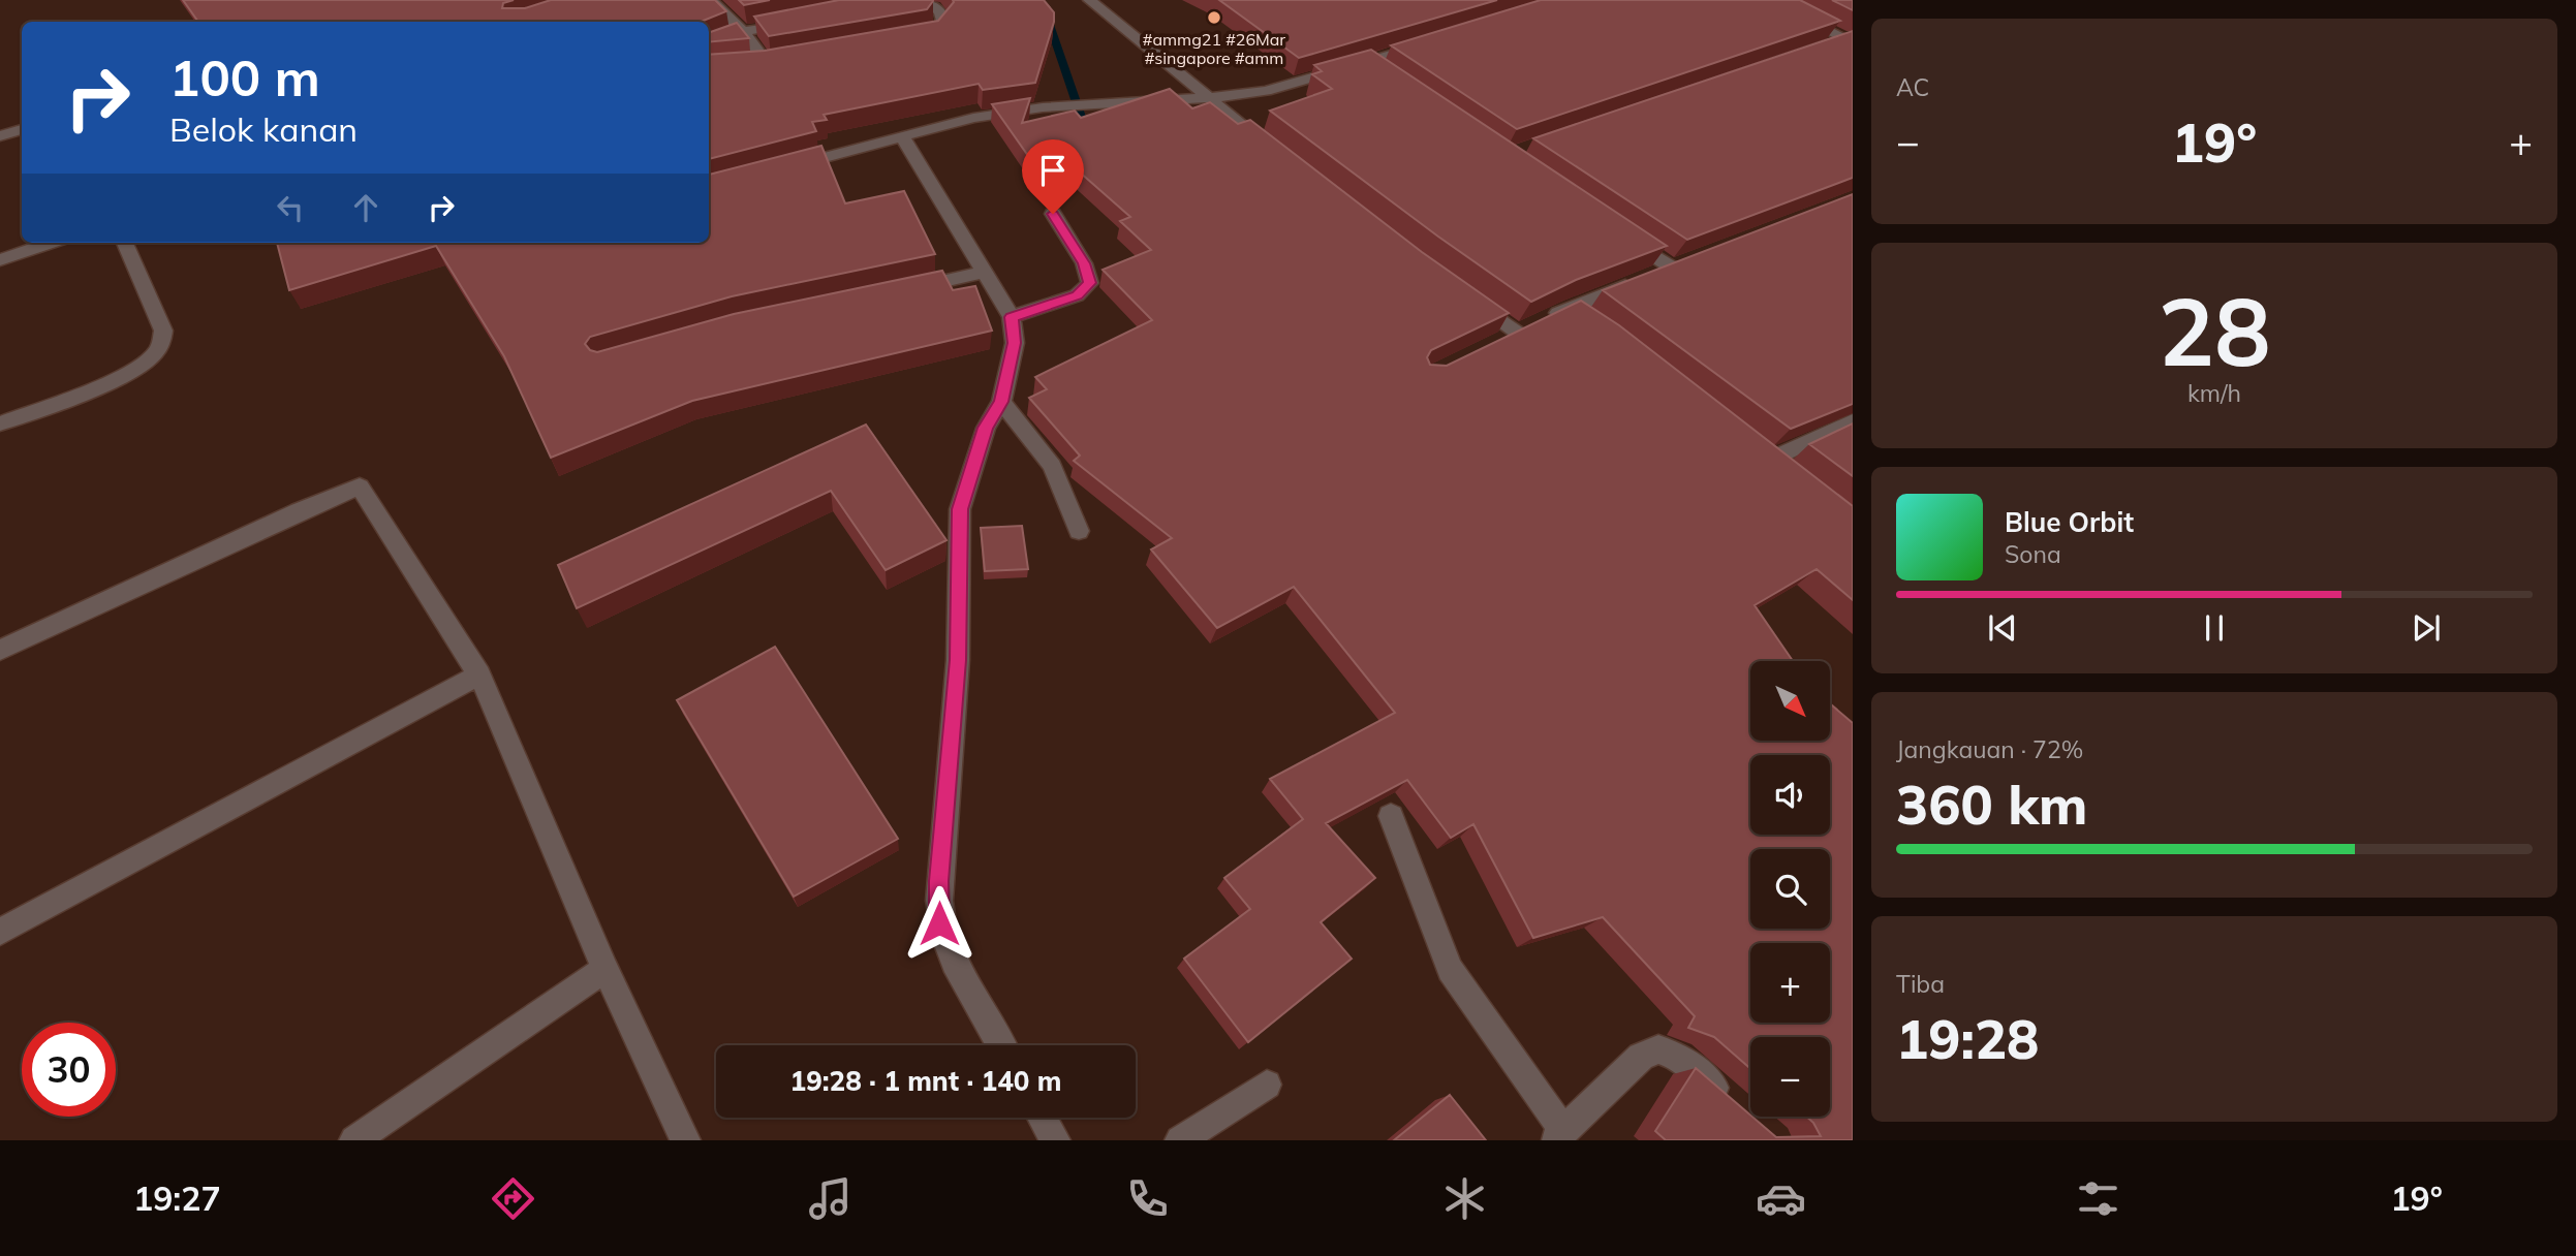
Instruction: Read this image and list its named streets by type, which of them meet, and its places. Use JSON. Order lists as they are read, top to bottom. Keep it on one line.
{"places":["#ammg21 #26Mar #singapore #amm"],"north":"bottom right","page":{"tile":["AC",["28","km/h"],["Jangkauan · 72%","360 km"],["Tiba","19:28"]],"turn":["100 m","Belok kanan"],"heat":["−","19°","+"],"song":["Blue Orbit","Sona"],"map_buttons":["+","−"],"limit":"30","trip":"19:28 · 1 mnt · 140 m","tabs":["19:27","19°"]}}
